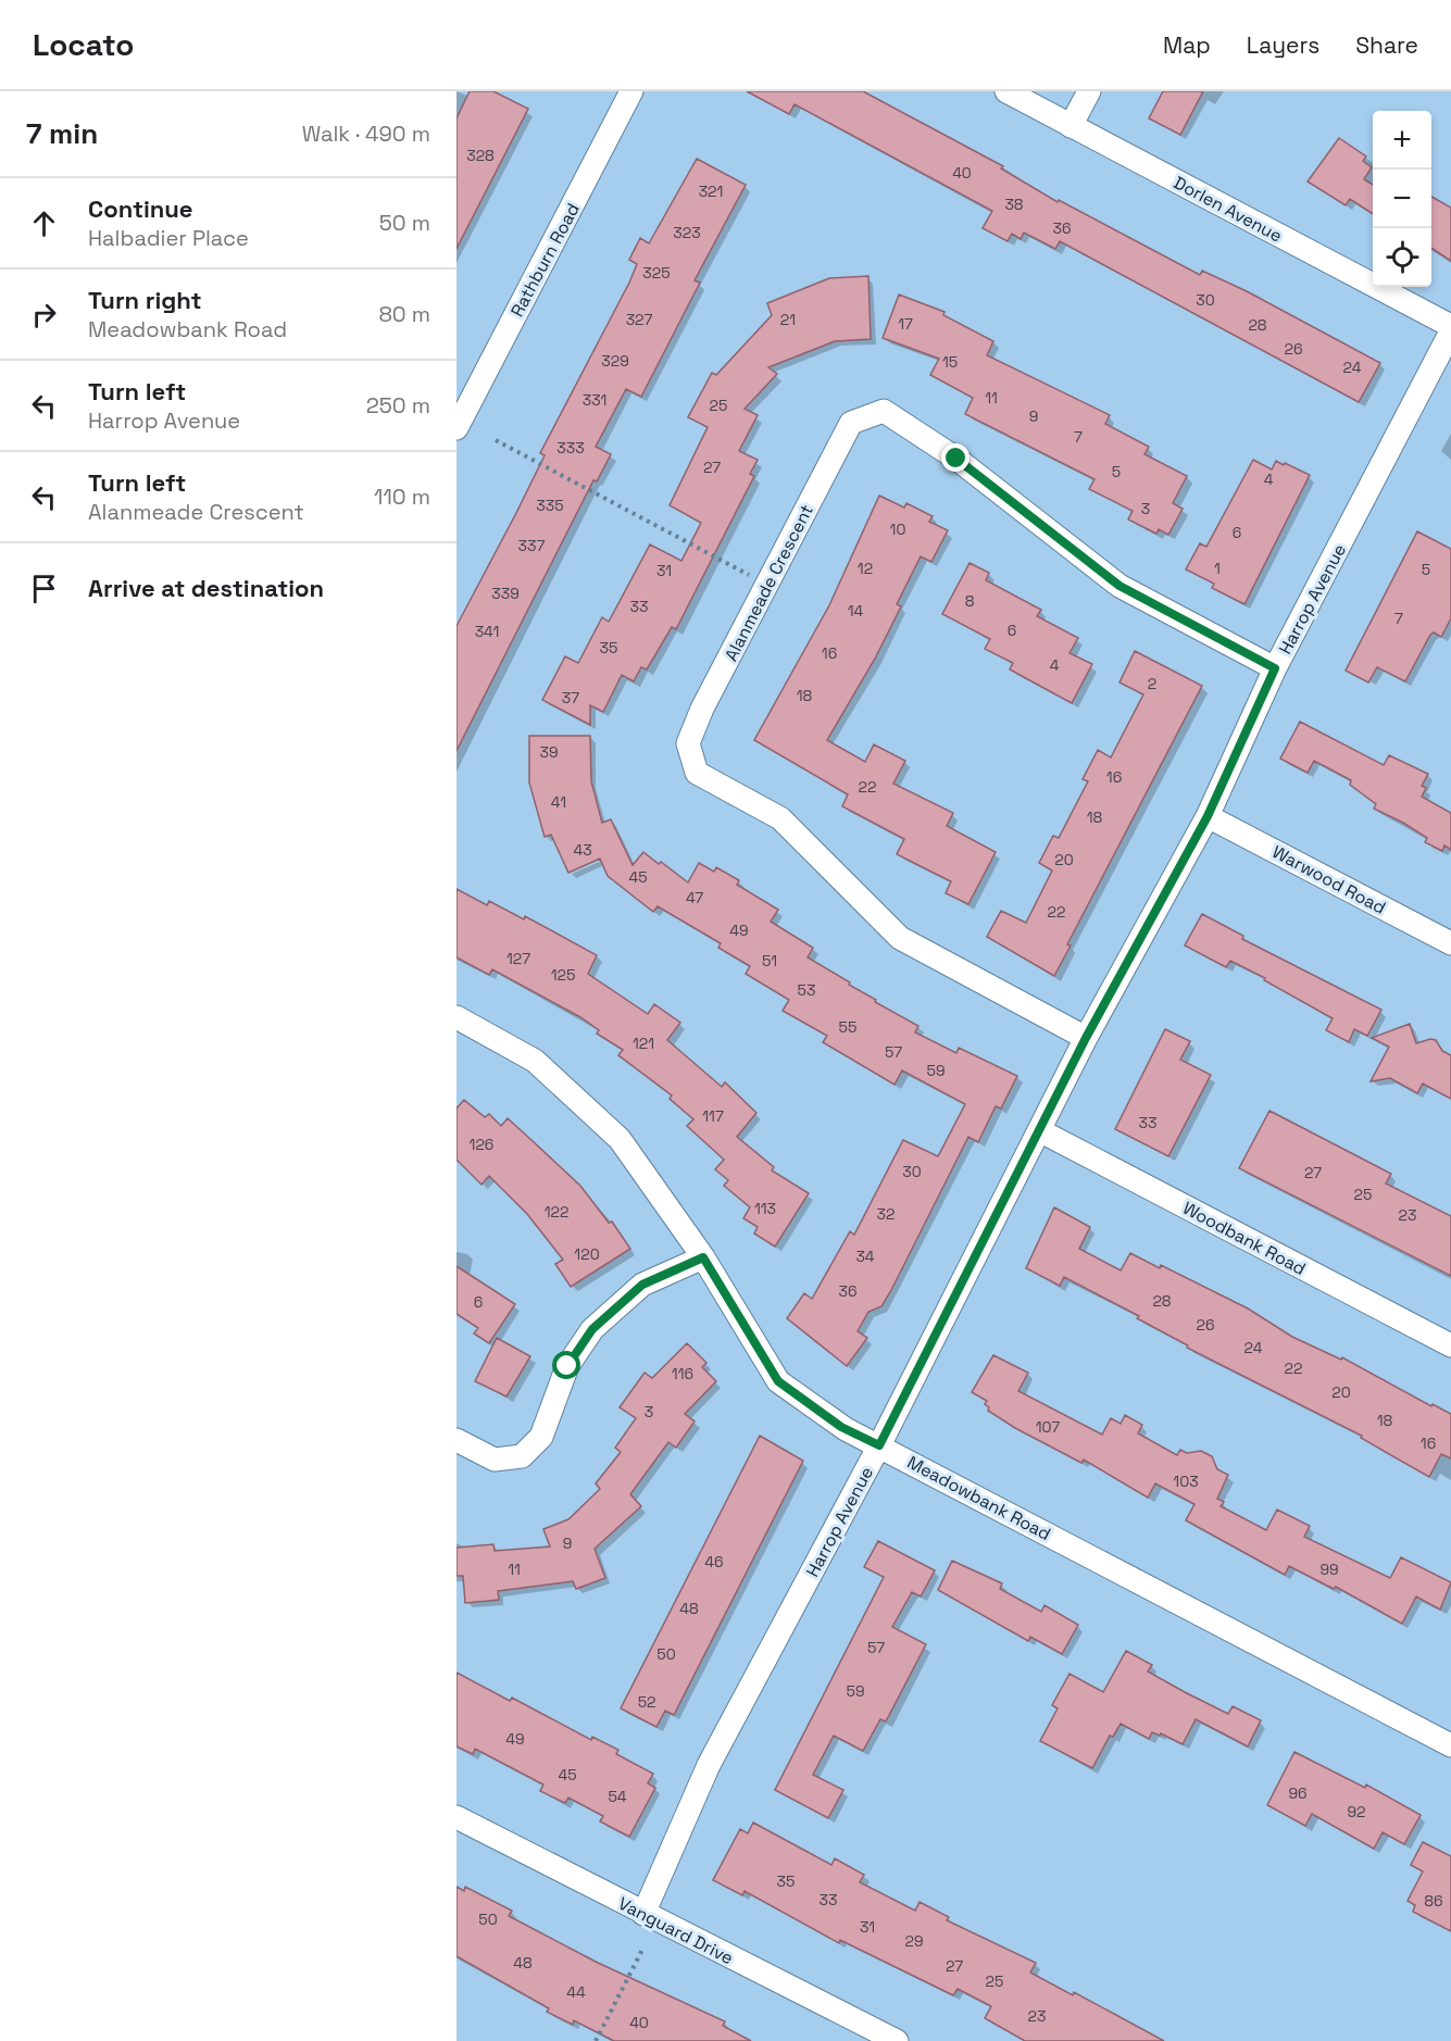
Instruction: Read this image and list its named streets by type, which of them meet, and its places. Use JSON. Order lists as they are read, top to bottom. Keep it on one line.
{"streets":{"street":["Dorlen Avenue","Rathburn Road","Alanmeade Crescent","Harrop Avenue","Warwood Road","Woodbank Road","Meadowbank Road","Vanguard Drive"]},"crossings":[["Alanmeade Crescent","Harrop Avenue"],["Harrop Avenue","Warwood Road"],["Harrop Avenue","Woodbank Road"],["Harrop Avenue","Meadowbank Road"],["Harrop Avenue","Vanguard Drive"]],"house_numbers":["328","40","321","38","36","323","325","30","327","21","17","28","26","329","15","24","11","331","25","9","7","333","27","5","4","335","3","10","6","337","12","1","5","31","339","8","33","14","7","6","341","35","16","4","2","18","37","39","16","22","41","18","43","20","45","47","22","49","127","51","125","53","55","121","57","59","117","33","126","30","27","25","113","122","32","23","120","34","36","28","6","26","24","22","116","20","3","18","107","16","103","9","46","11","99","48","57","50","59","52","49","45","96","54","92","35","33","86","50","31","29","48","27","25","44","23","40"],"page":{"header":"Locato","nav":["Map","Layers","Share"],"heading":["7 min","Walk · 490 m"],"map_buttons":["+","−"],"list":[["Continue","Halbadier Place","50 m"],["Turn right","Meadowbank Road","80 m"],["Turn left","Harrop Avenue","250 m"],["Turn left","Alanmeade Crescent","110 m"],"Arrive at destination"]}}
